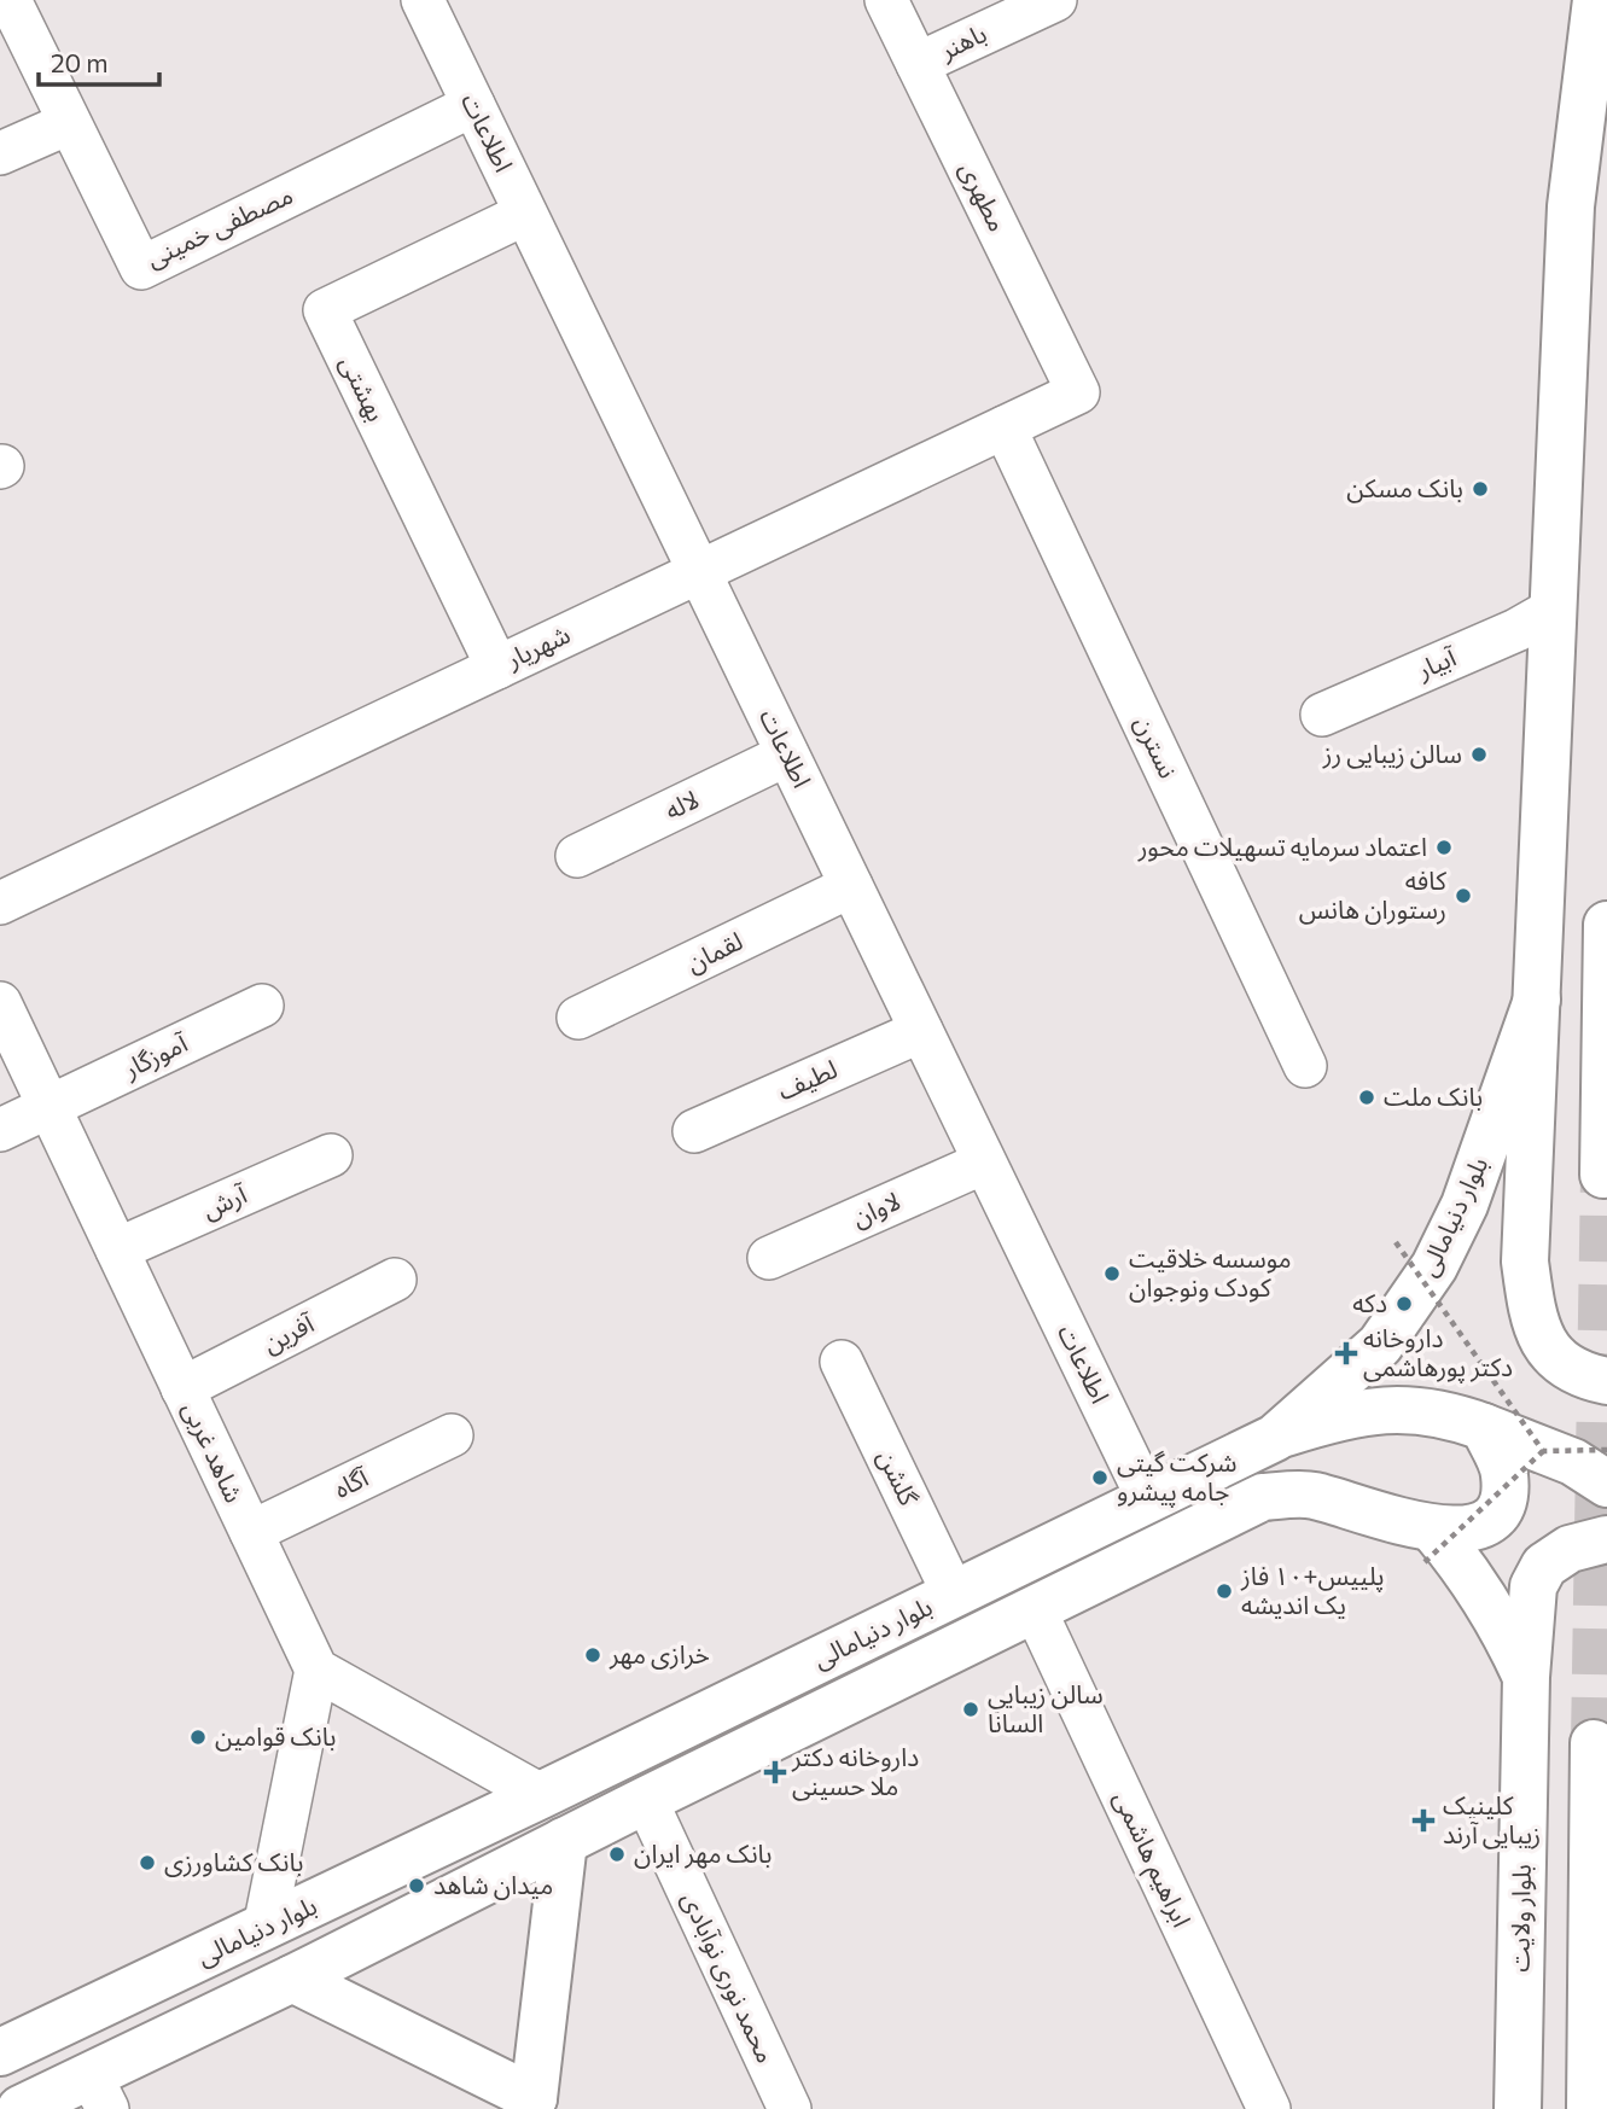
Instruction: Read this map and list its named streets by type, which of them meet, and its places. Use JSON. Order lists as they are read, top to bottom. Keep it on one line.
{"streets":{"main road":["بلوار دنیامالی","بلوار ولایت"],"street":["باهنر","اطلاعات","مطهری","مصطفی خمینی","بهشتی","شهریار","آبیار","نسترن","لاله","لقمان","آموزگار","لطیف","آرش","لاوان","آفرین","شاهد غربی","گلشن","آگاه","ابراهیم هاشمی","محمد نوری نوآبادی"]},"crossings":[["باهنر","مطهری"],["اطلاعات","مصطفی خمینی"],["اطلاعات","بهشتی"],["اطلاعات","شهریار"],["اطلاعات","لاله"],["اطلاعات","لقمان"],["اطلاعات","لطیف"],["اطلاعات","لاوان"],["اطلاعات","بلوار دنیامالی"],["مطهری","شهریار"],["بهشتی","شهریار"],["شهریار","نسترن"],["آموزگار","شاهد غربی"],["آرش","شاهد غربی"],["بلوار دنیامالی","گلشن"],["بلوار دنیامالی","ابراهیم هاشمی"],["بلوار دنیامالی","محمد نوری نوآبادی"],["آفرین","شاهد غربی"],["شاهد غربی","آگاه"]],"places":{"other":["بانک مسکن","سالن زیبایی رز","اعتماد سرمایه تسهیلات محور","کافه رستوران هانس","بانک ملت","موسسه خلاقیت کودک ونوجوان","دکه","شرکت گیتی جامه پیشرو","پلییس+١٠ فاز یک اندیشه","خرازی مهر","سالن زيبايي السانا","بانک قوامین","بانک مهر ایران","بانک کشاورزی","میدان شاهد"],"health":["داروخانه دکتر پورهاشمی","داروخانه دکتر ملا حسینی","کلینیک زیبایی آرند"]},"scale_bar":"20 m"}
